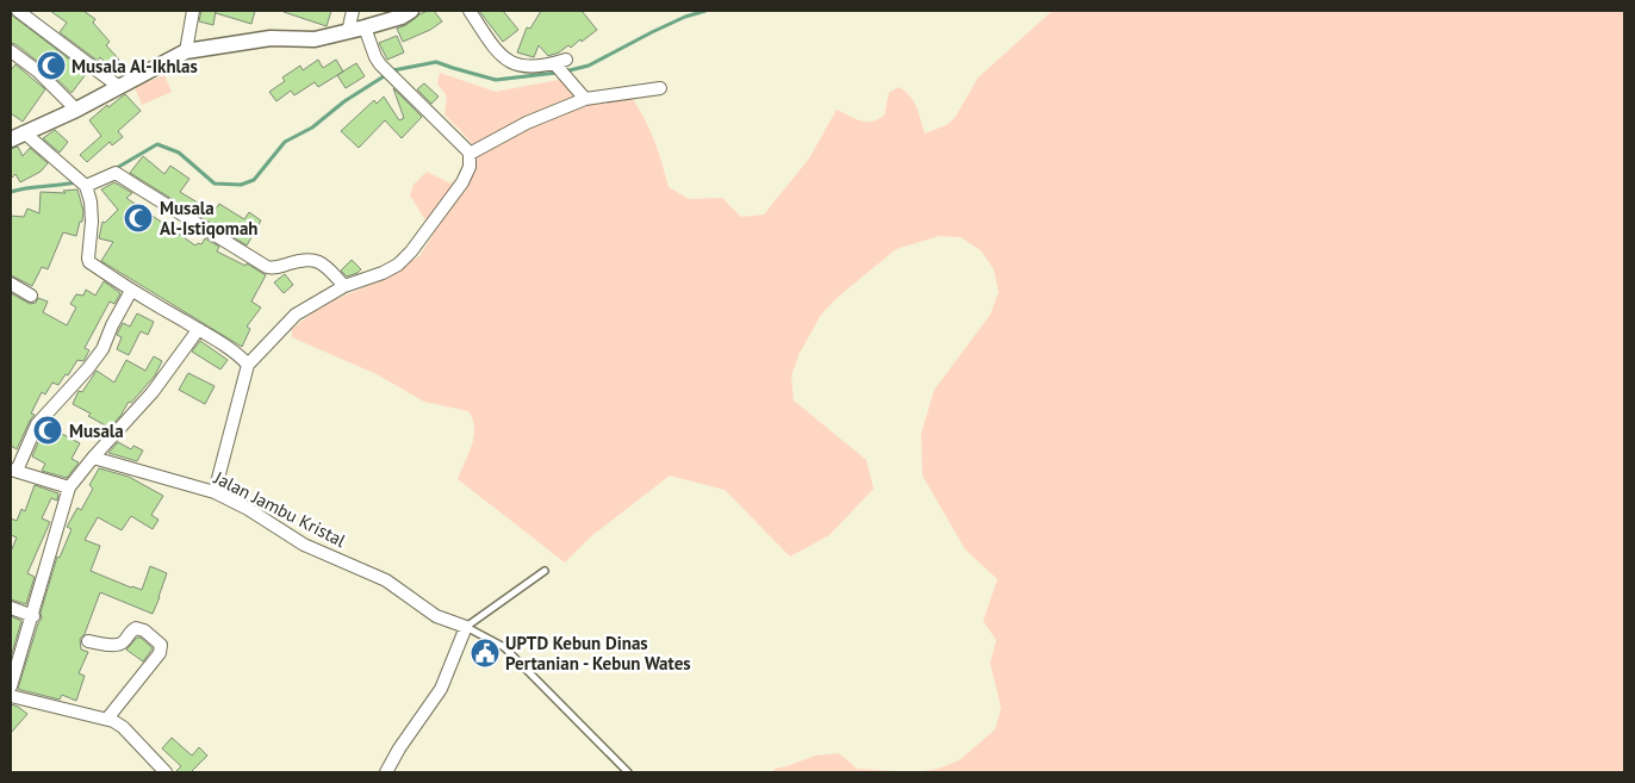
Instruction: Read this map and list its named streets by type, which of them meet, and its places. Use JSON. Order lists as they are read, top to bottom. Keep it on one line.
{"streets":{"street":["Jalan Jambu Kristal"]},"places":{"mosque":["Musala Al-Ikhlas","Musala Al-Istiqomah","Musala"],"public building":["UPTD Kebun Dinas Pertanian - Kebun Wates"]}}
